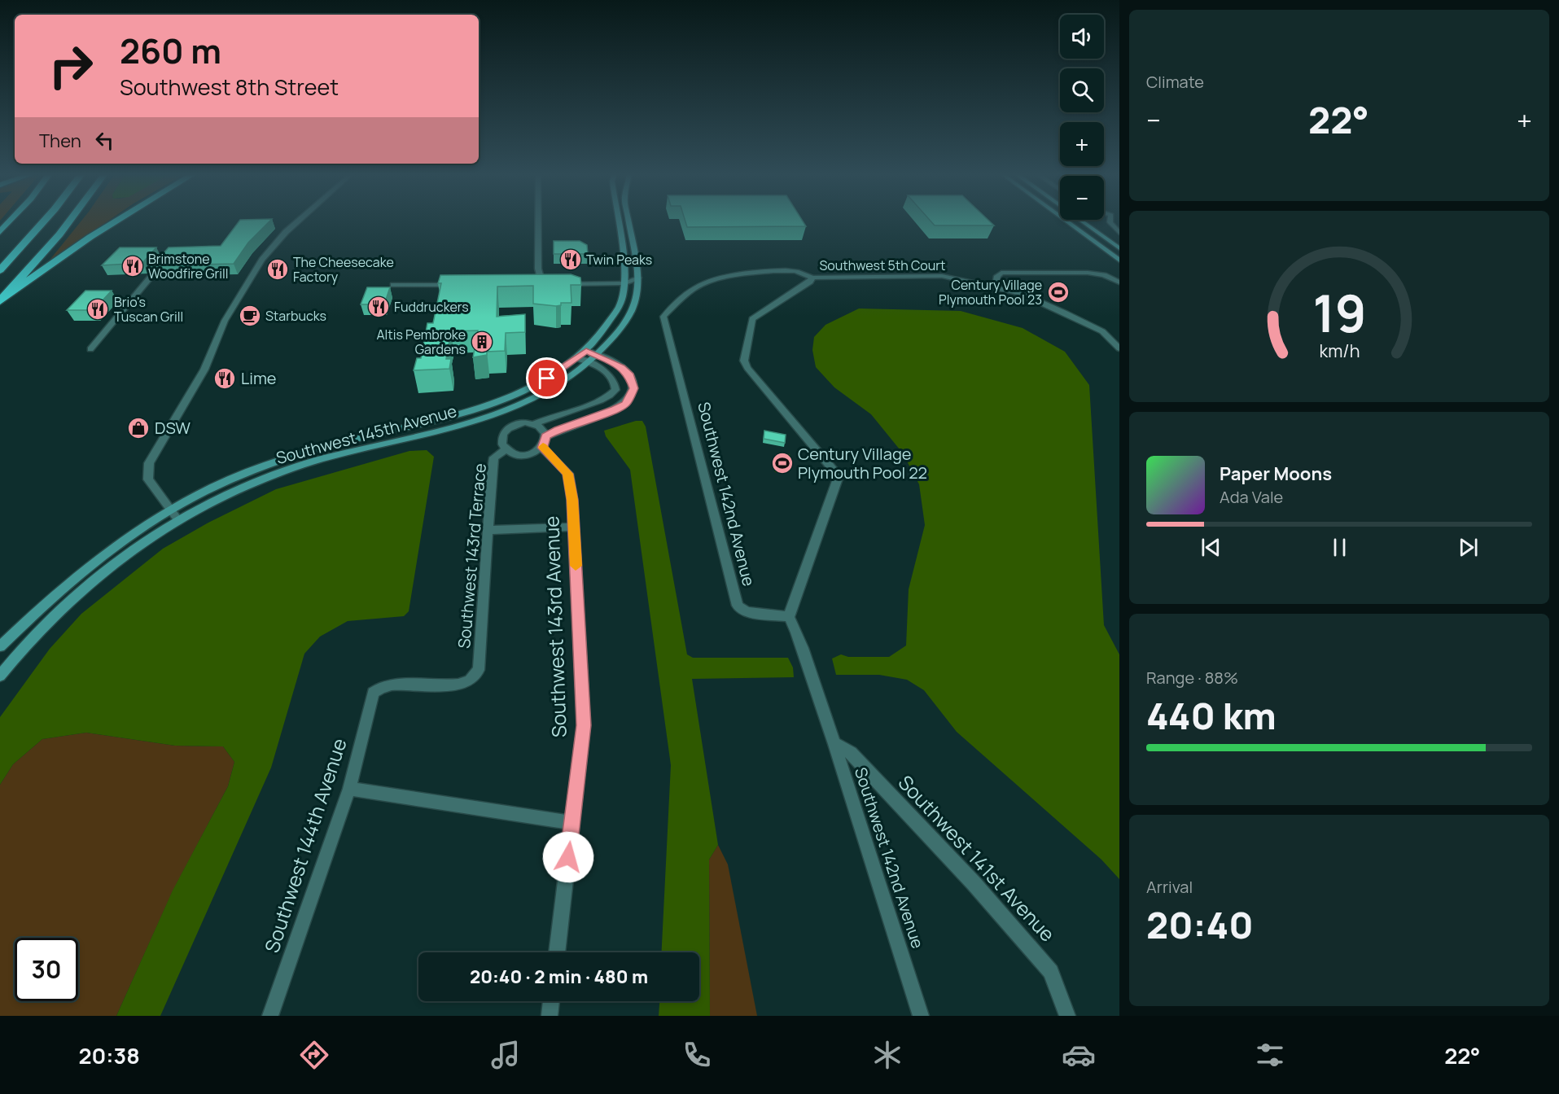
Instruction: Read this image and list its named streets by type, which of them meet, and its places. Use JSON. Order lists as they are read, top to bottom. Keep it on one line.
{"streets":{"street":["Southwest 5th Court","Southwest 145th Avenue","Southwest 142nd Avenue","Southwest 143rd Terrace","Southwest 143rd Avenue","Southwest 144th Avenue","Southwest 141st Avenue"]},"crossings":[["Southwest 5th Court","Southwest 142nd Avenue"],["Southwest 142nd Avenue","Southwest 141st Avenue"],["Southwest 143rd Terrace","Southwest 143rd Avenue"],["Southwest 143rd Terrace","Southwest 144th Avenue"]],"places":{"restaurant":["Twin Peaks","Brimstone Woodfire Grill","The Cheesecake Factory","Fuddruckers","Brio's Tuscan Grill","Lime"],"sports":["Century Village Plymouth Pool 23","Century Village Plymouth Pool 22"],"cafe":["Starbucks"],"building":["Altis Pembroke Gardens"],"shop":["DSW"]},"page":{"tile":["Climate",["Range · 88%","440 km"],["Arrival","20:40"]],"map_buttons":["+","−"],"turn":["260 m","Southwest 8th Street"],"heat":["−","22°","+"],"then":"Then","song":["Paper Moons","Ada Vale"],"limit":"30","trip":"20:40 · 2 min · 480 m","tabs":["20:38","22°"],"gauge":["19","km/h"]}}
